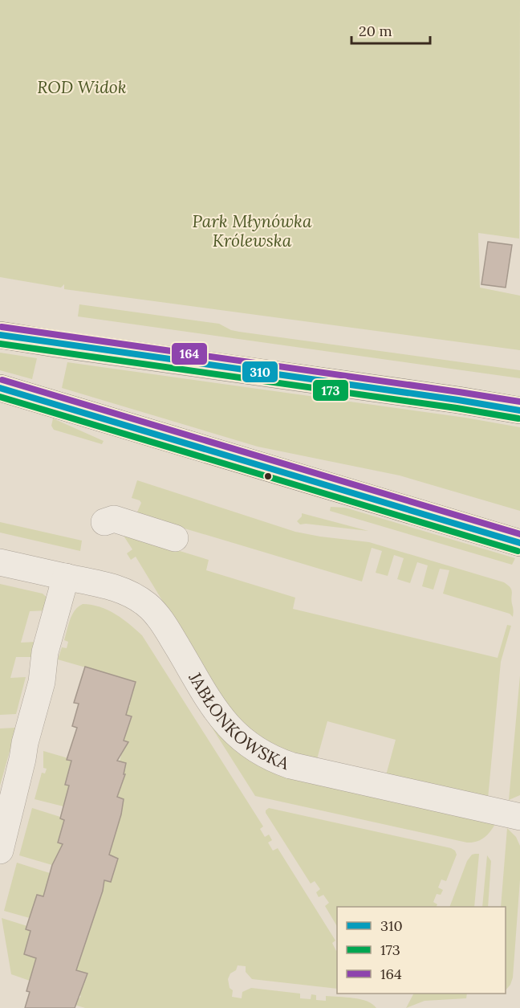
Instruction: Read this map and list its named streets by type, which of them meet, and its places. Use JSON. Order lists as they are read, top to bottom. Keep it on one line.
{"streets":{"street":["JABŁONKOWSKA"]},"parks":["ROD Widok","Park Młynówka Królewska"],"lines":["transit line 164","transit line 310","transit line 173"],"legend":["310","173","164"],"scale_bar":"20 m"}
